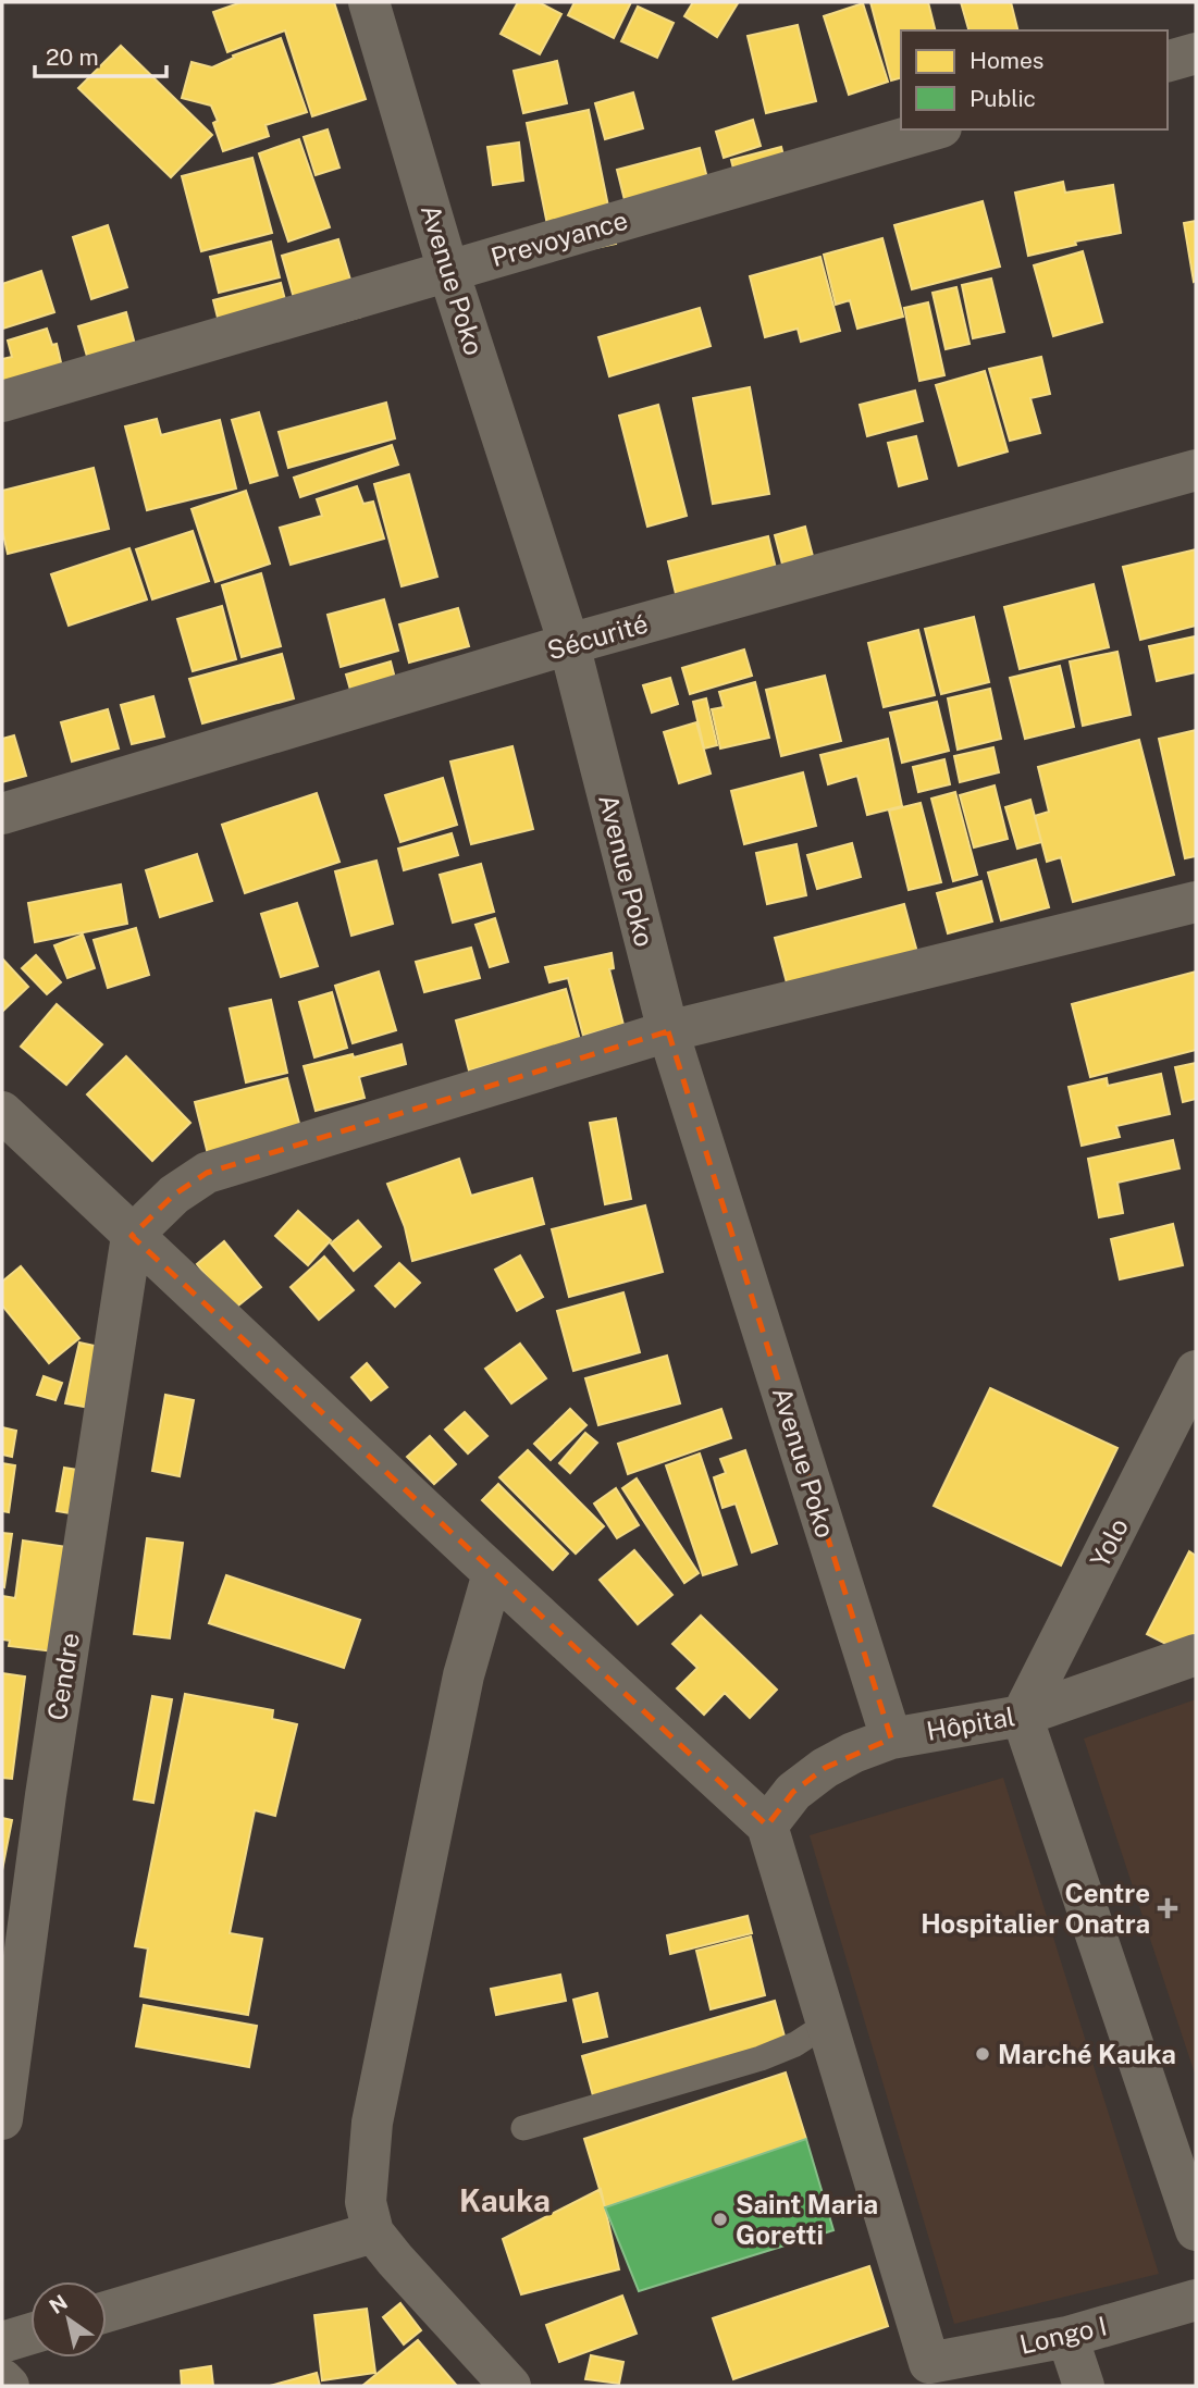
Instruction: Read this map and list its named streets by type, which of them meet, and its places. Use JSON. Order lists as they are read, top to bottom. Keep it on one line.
{"streets":{"street":["Prevoyance","Avenue Poko","Sécurité","Yolo","Cendre","Hôpital","Longo I"]},"crossings":[["Prevoyance","Avenue Poko"],["Avenue Poko","Sécurité"],["Avenue Poko","Hôpital"],["Yolo","Hôpital"]],"districts":["Kauka"],"places":{"health":["Centre Hospitalier Onatra"],"other":["Marché Kauka","Saint Maria Goretti"]},"legend":["Homes","Public"],"scale_bar":"20 m","north":"top left"}
